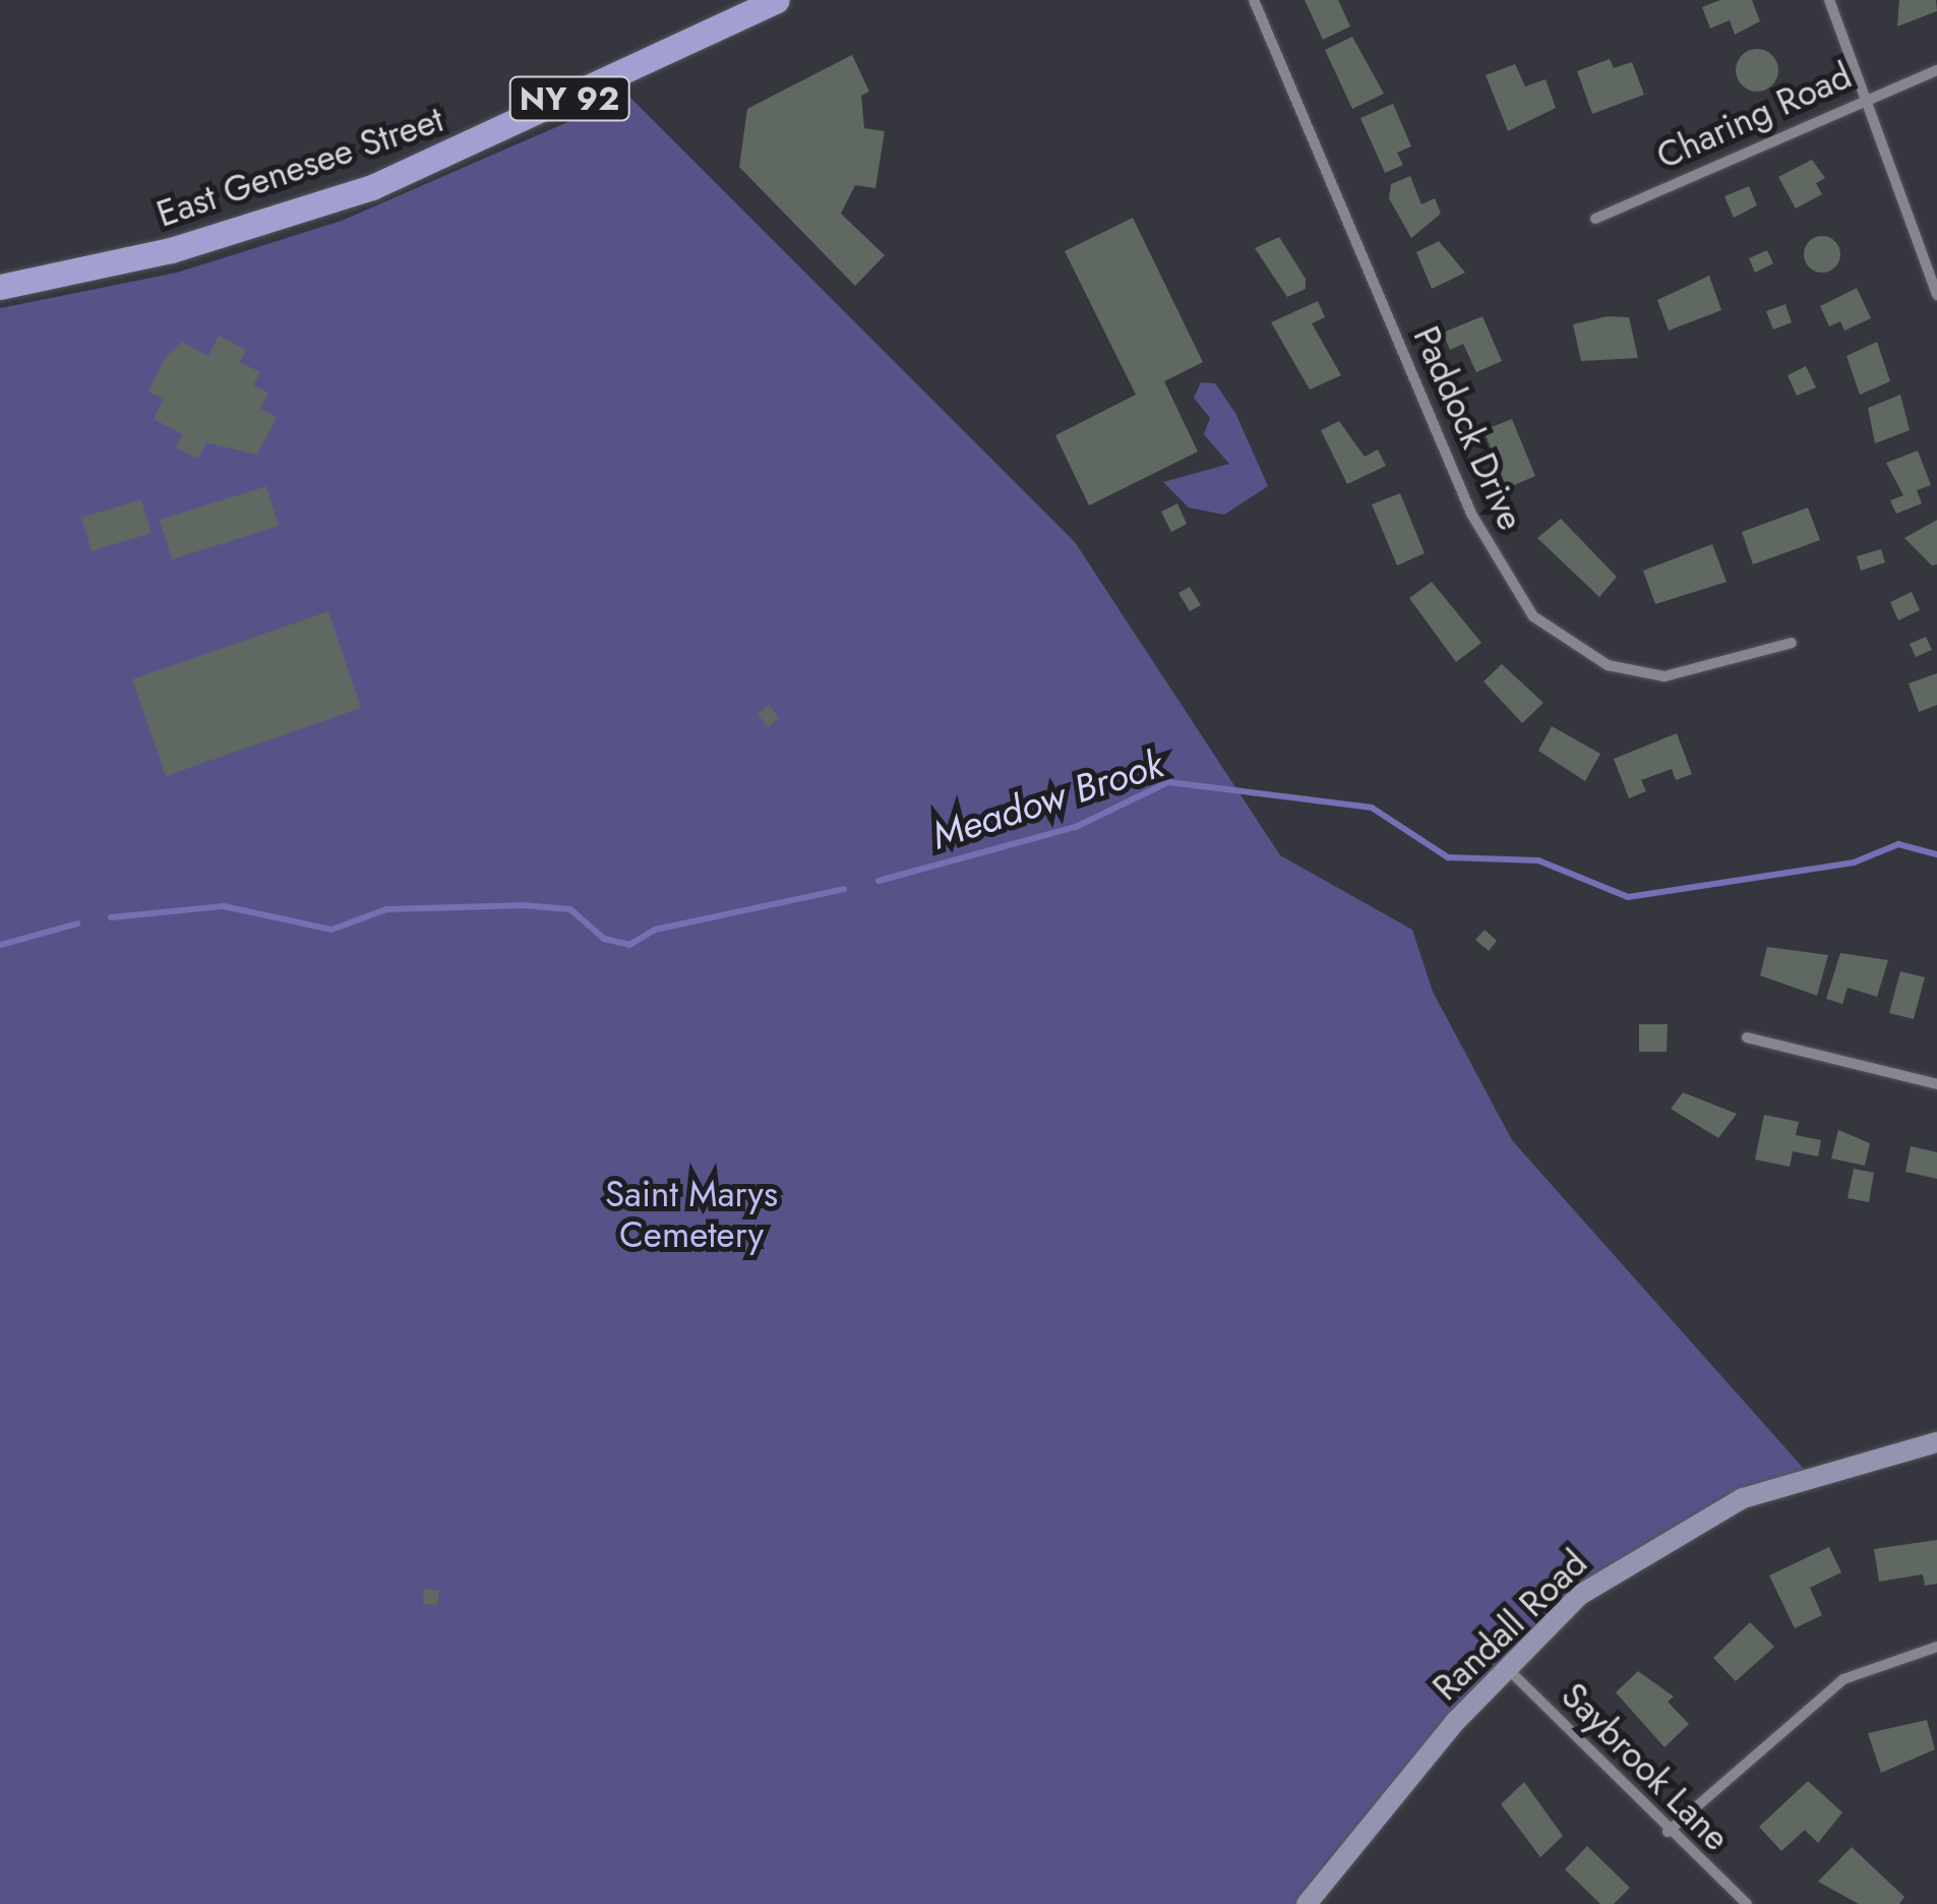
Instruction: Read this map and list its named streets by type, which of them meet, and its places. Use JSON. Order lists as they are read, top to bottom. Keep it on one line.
{"streets":{"main road":["NY 92","East Genesee Street"],"street":["Charing Road","Paddock Drive","Randall Road","Saybrook Lane"]},"crossings":[["Randall Road","Saybrook Lane"]],"water":["Meadow Brook"],"parks":["Saint Marys Cemetery"]}
